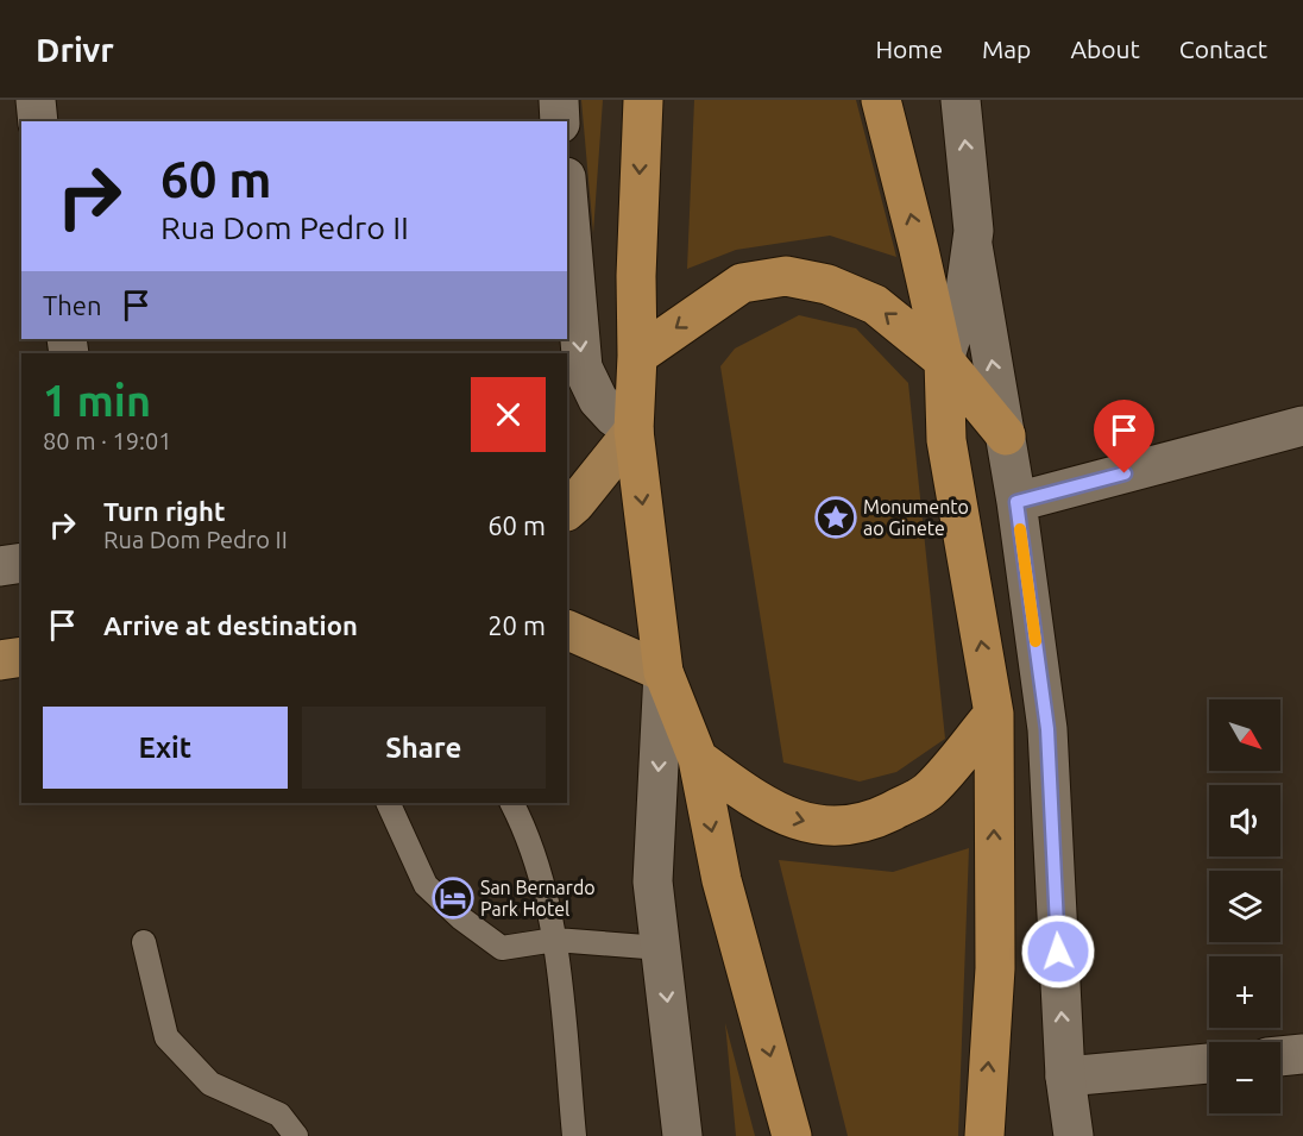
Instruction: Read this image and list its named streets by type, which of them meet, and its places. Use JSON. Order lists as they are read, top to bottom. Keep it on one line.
{"places":{"place":["Monumento ao Ginete"],"hotel":["San Bernardo Park Hotel"]},"north":"bottom right","page":{"header":"Drivr","nav":["Home","Map","About","Contact"],"turn":["60 m","Rua Dom Pedro II"],"then":"Then","heading":["1 min","80 m · 19:01"],"list":[{"name":"Turn right","note":"Rua Dom Pedro II","value":"60 m"},{"name":"Arrive at destination","value":"20 m"}],"buttons":["Exit","Share"],"map_buttons":["+","−"]}}
